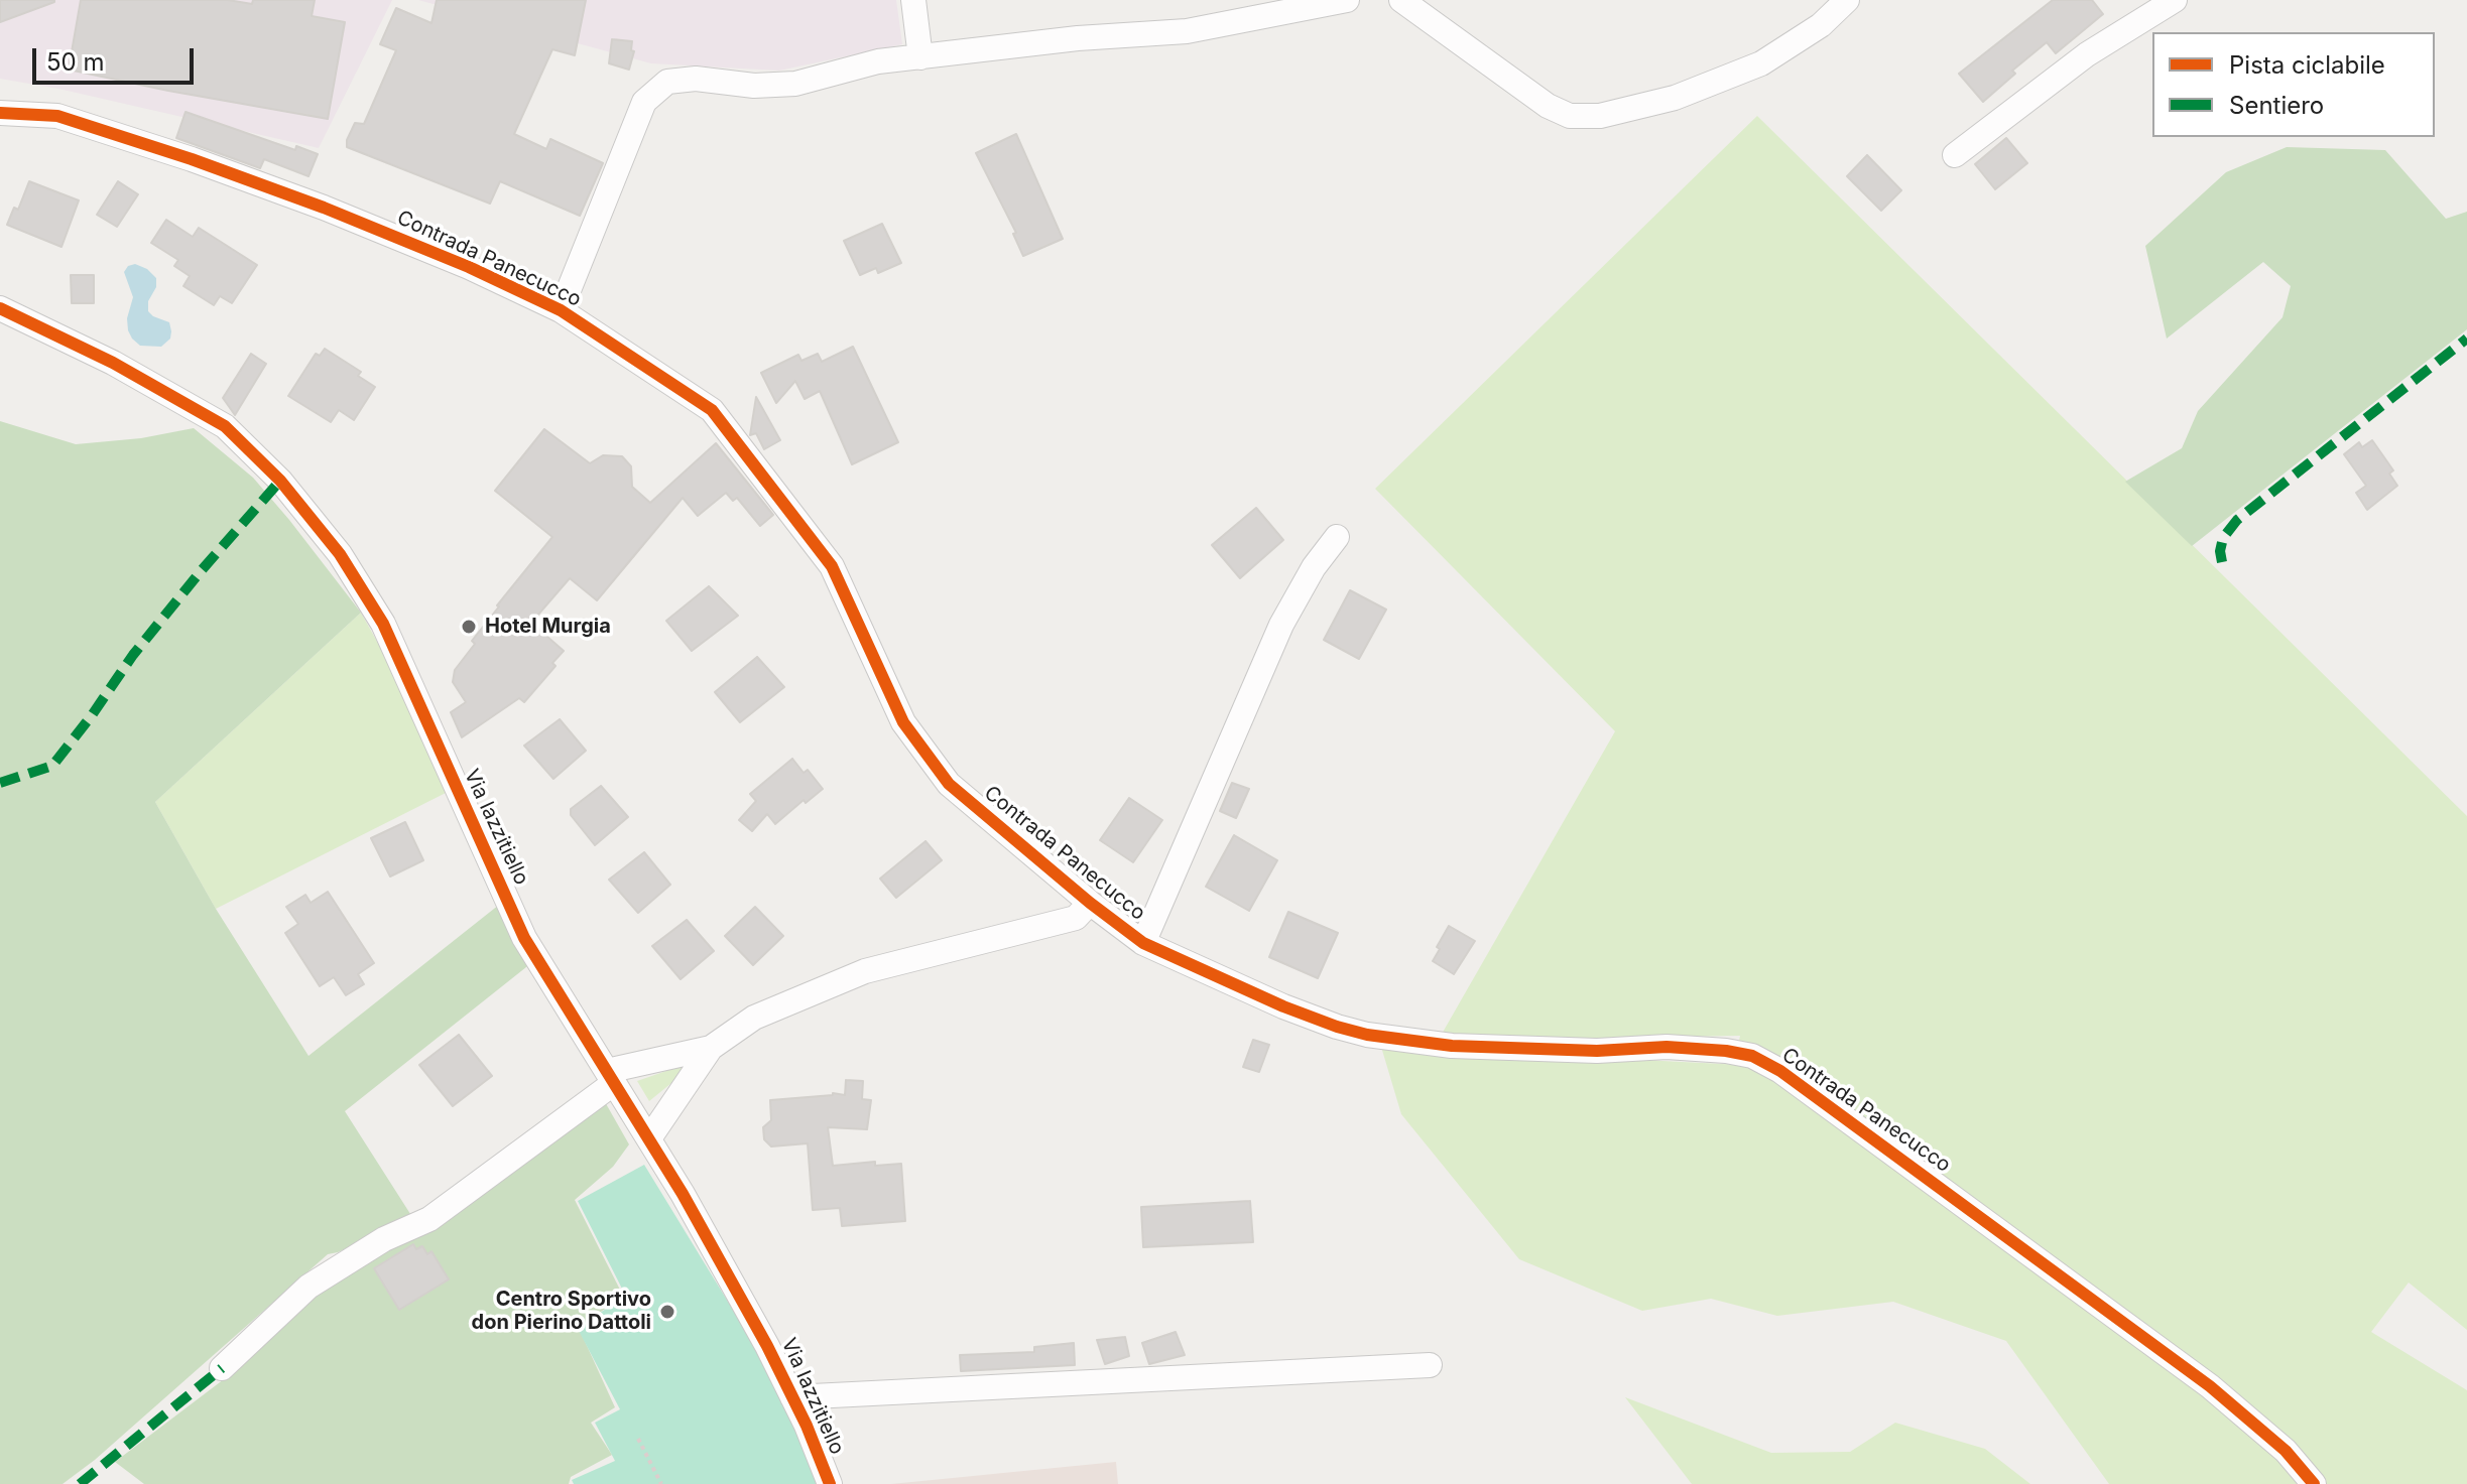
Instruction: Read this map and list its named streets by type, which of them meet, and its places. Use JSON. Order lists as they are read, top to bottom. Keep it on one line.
{"streets":{"street":["Contrada Panecucco","Via Iazzitiello"]},"places":["Hotel Murgia","Centro Sportivo don Pierino Dattoli"],"legend":["Pista ciclabile","Sentiero"],"scale_bar":"50 m"}
